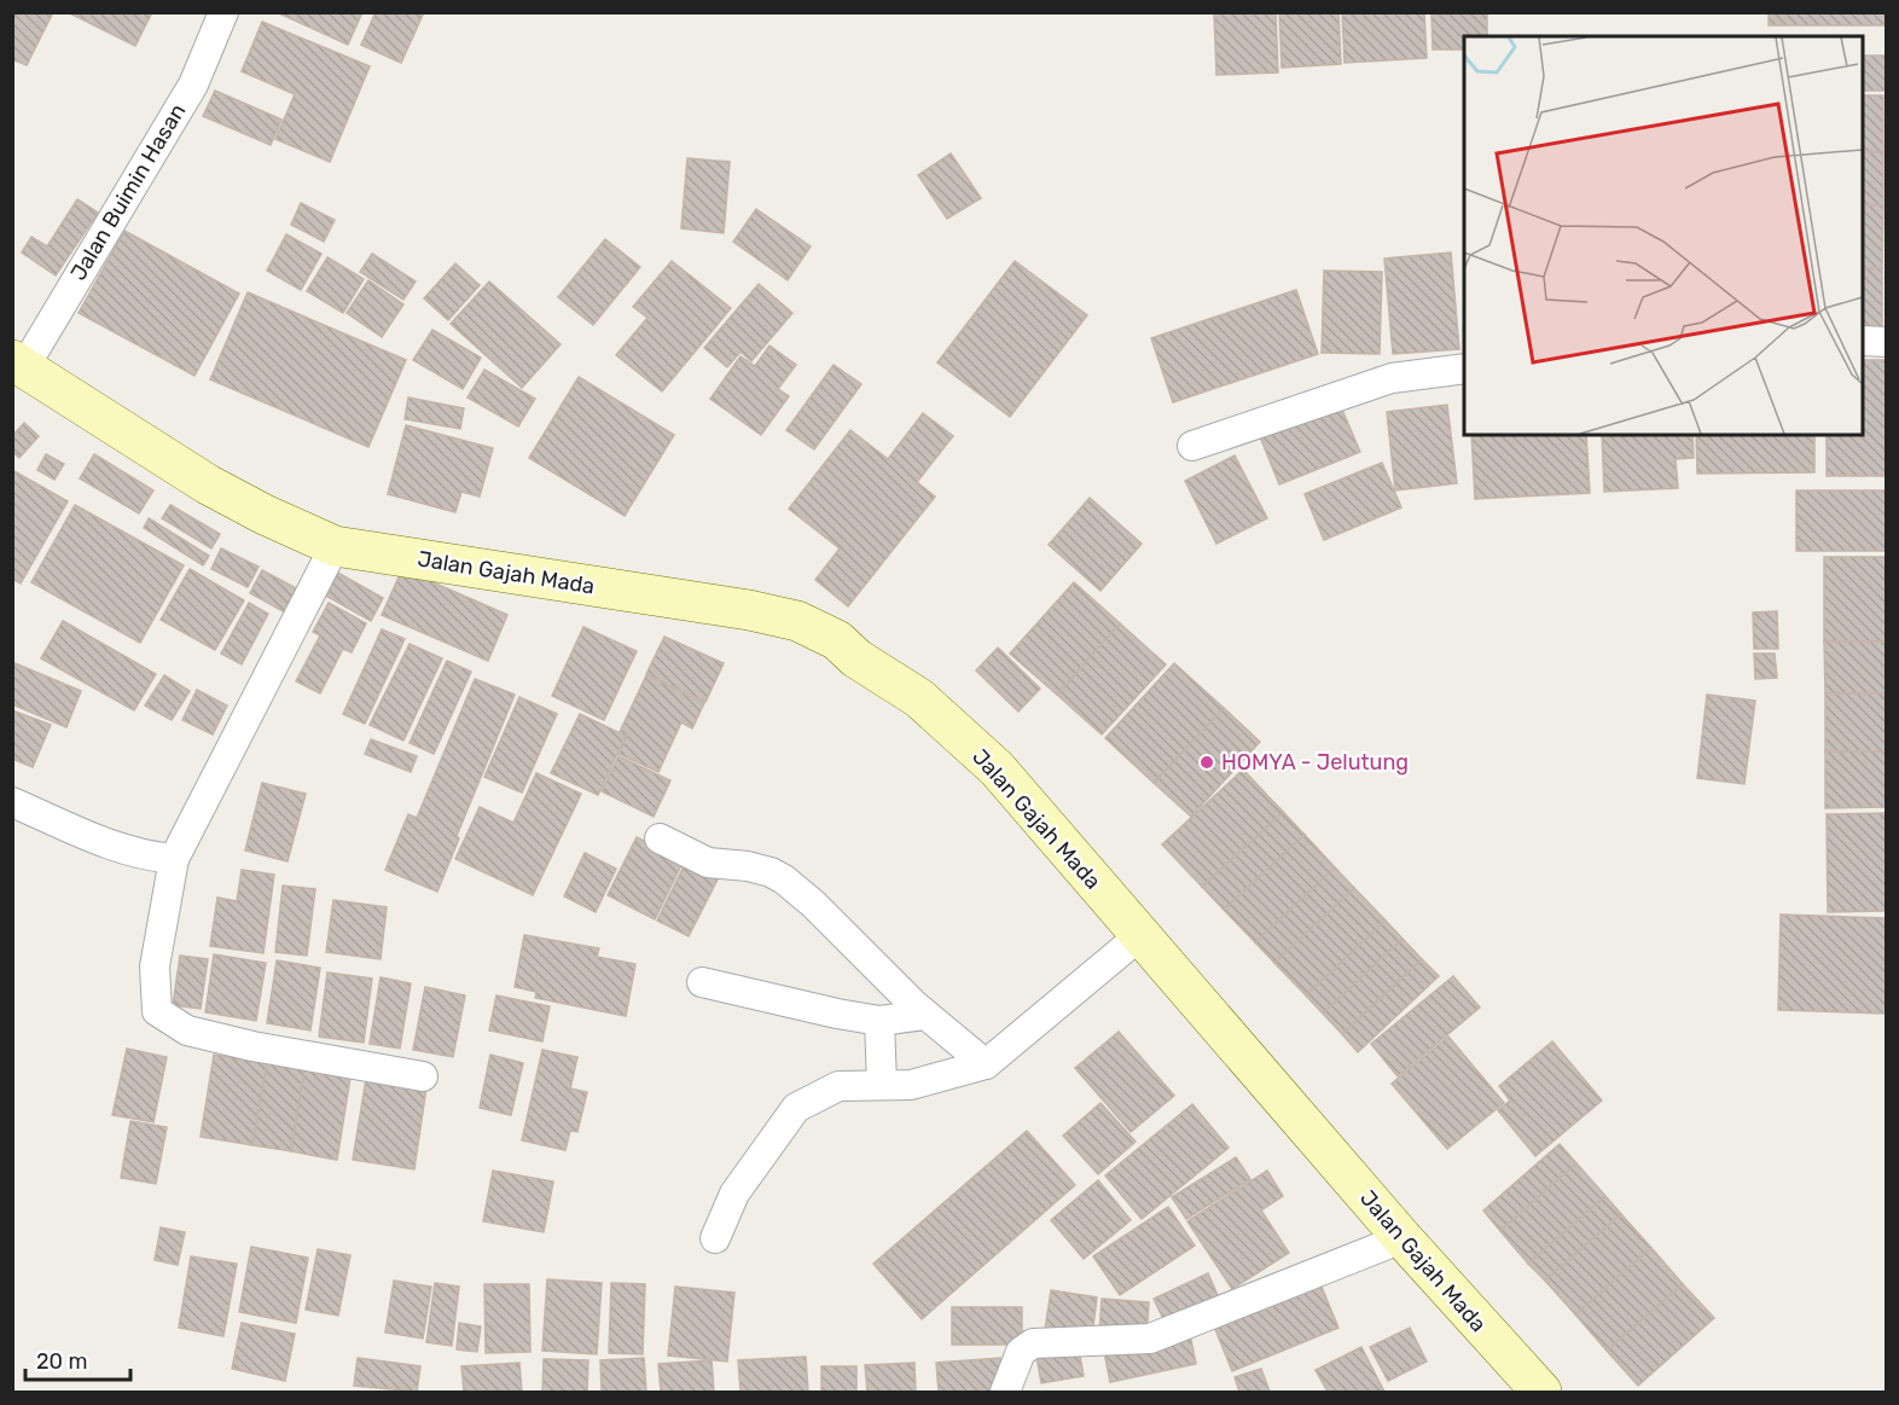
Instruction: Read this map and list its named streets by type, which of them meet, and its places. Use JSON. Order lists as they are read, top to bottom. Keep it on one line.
{"streets":{"main road":["Jalan Gajah Mada"],"street":["Jalan Buimin Hasan"]},"crossings":[["Jalan Buimin Hasan","Jalan Gajah Mada"]],"places":["HOMYA - Jelutung"],"scale_bar":"20 m"}
